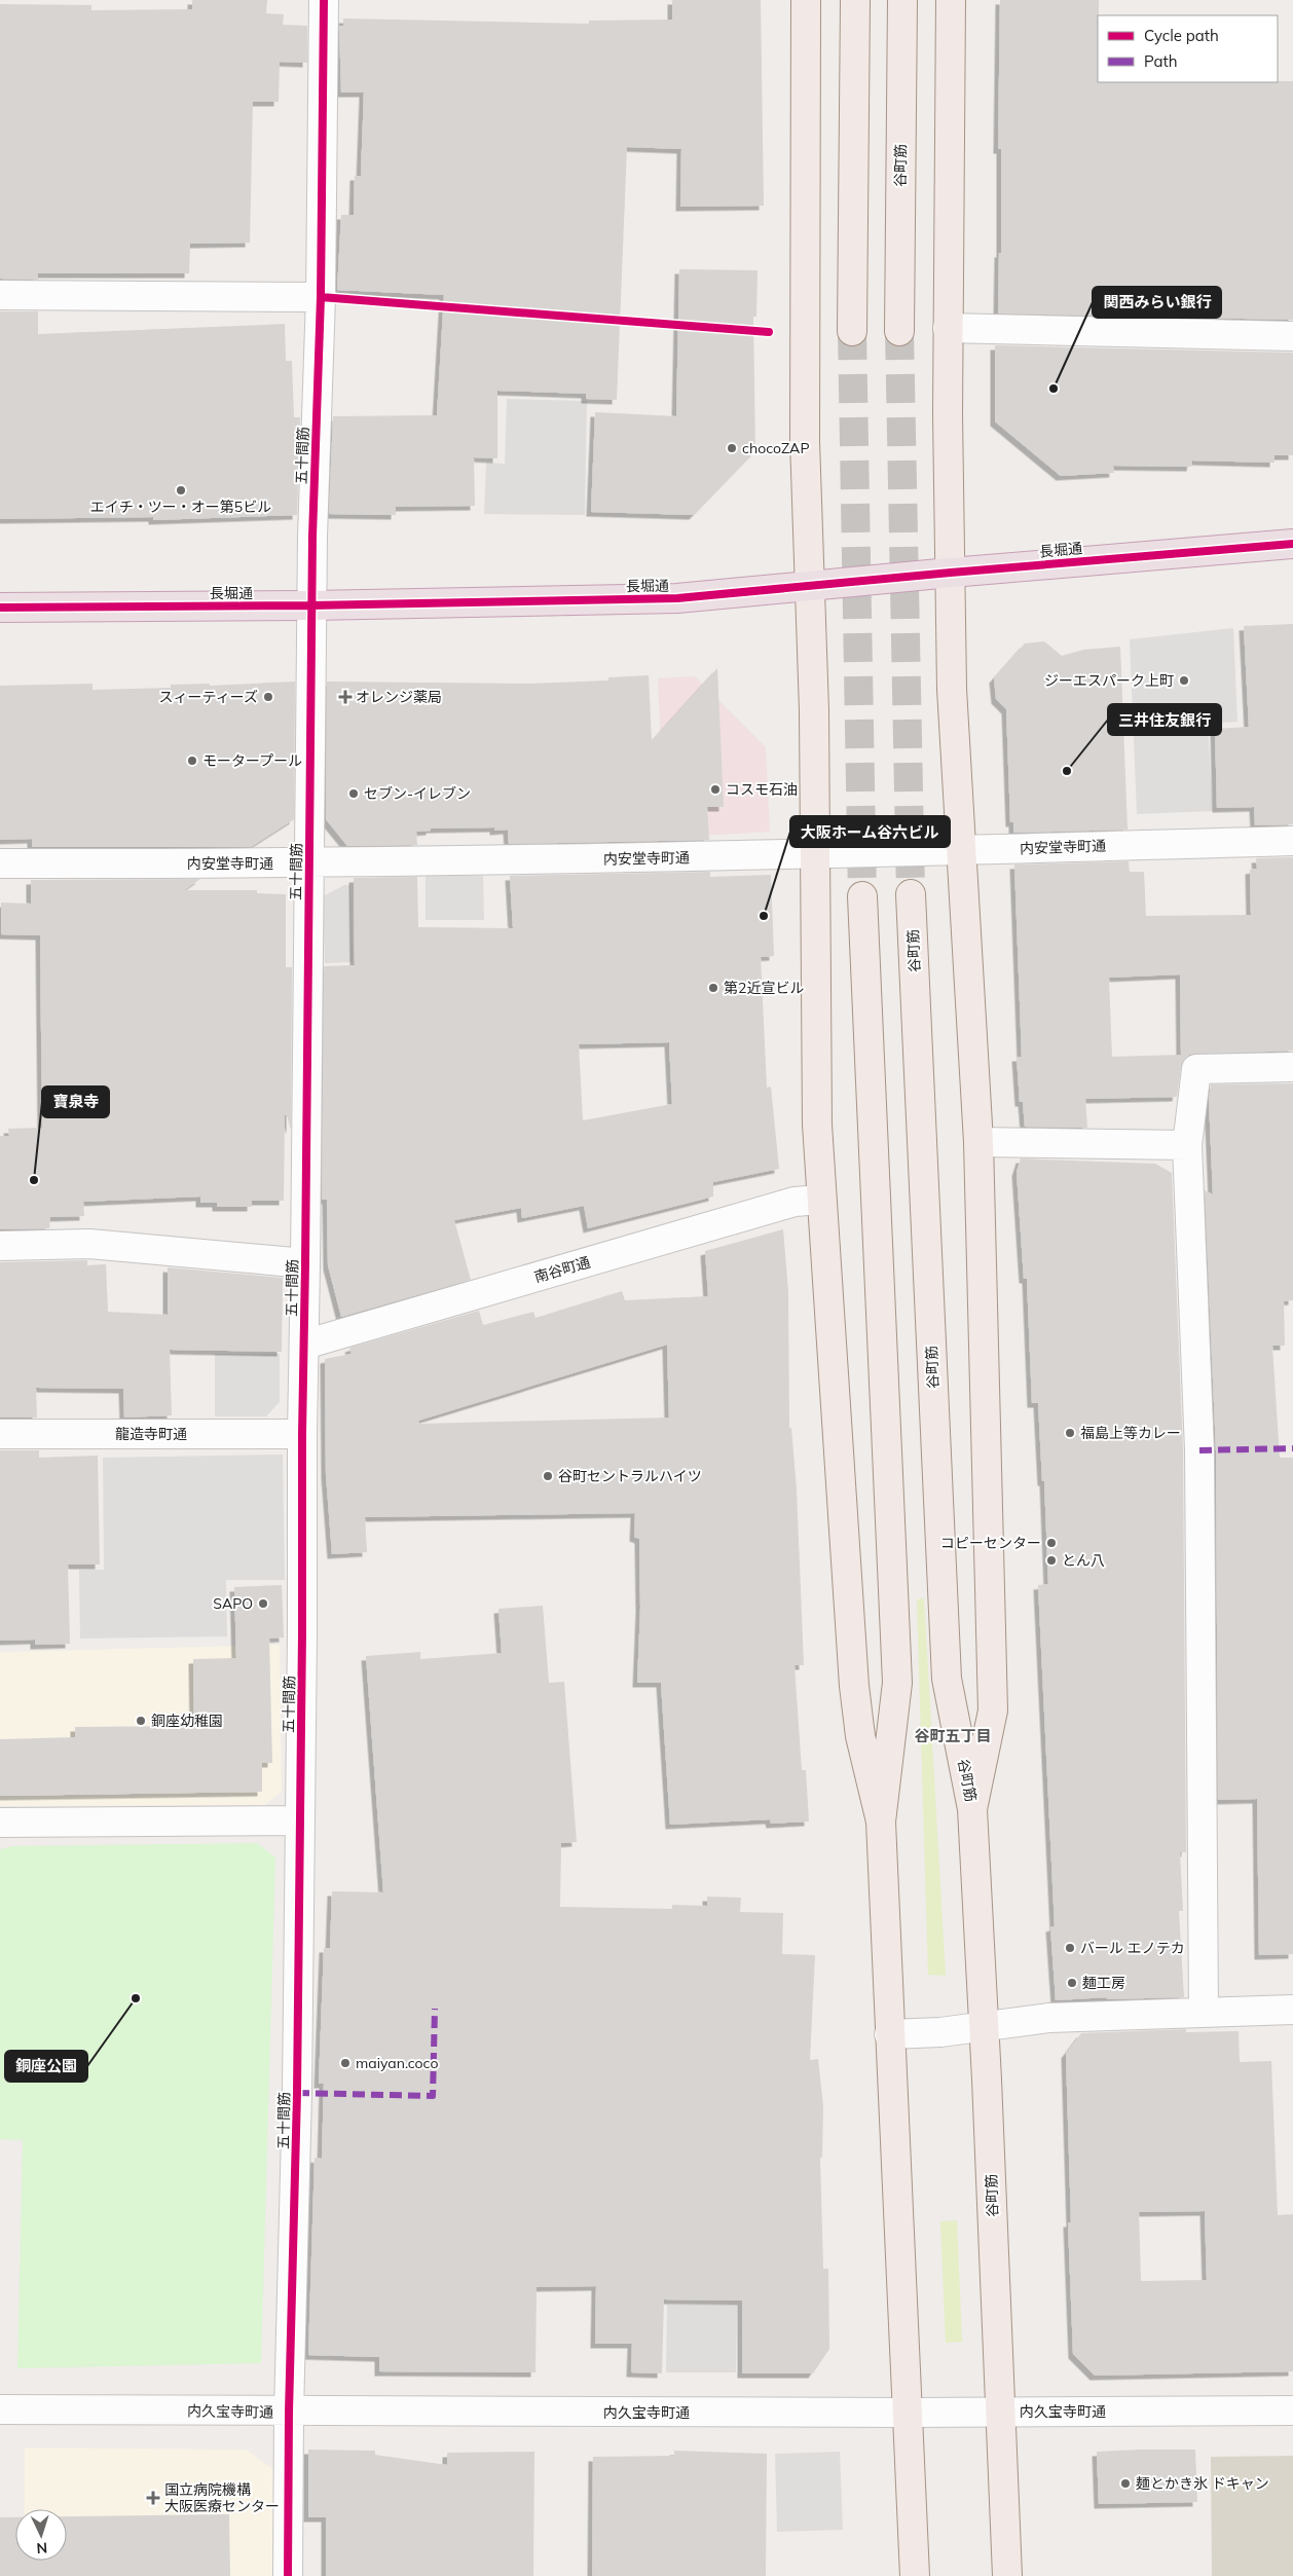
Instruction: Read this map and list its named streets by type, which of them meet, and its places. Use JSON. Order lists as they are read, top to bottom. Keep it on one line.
{"streets":{"highway":["長堀通"],"main road":["谷町筋"],"street":["五十間筋","内安堂寺町通","南谷町通","龍造寺町通","内久宝寺町通"]},"crossings":[["谷町筋","内久宝寺町通"],["五十間筋","長堀通"],["五十間筋","内安堂寺町通"],["五十間筋","南谷町通"],["五十間筋","龍造寺町通"],["五十間筋","内久宝寺町通"]],"districts":["谷町五丁目"],"places":{"other":["関西みらい銀行","chocoZAP","エイチ・ツー・オー第5ビル","ジーエスパーク上町","スィーティーズ","モータープール","三井住友銀行","コスモ石油","セブン-イレブン","大阪ホーム谷六ビル","第2近宣ビル","寶泉寺","福島上等カレー","谷町セントラルハイツ","コピーセンター","とん八","SAPO","銅座幼稚園","バール エノテカ","麺工房","銅座公園","maiyan.coco","麺とかき氷 ドキャン"],"health":["オレンジ薬局","国立病院機構 大阪医療センター"]},"legend":["Cycle path","Path"],"north":"bottom"}
